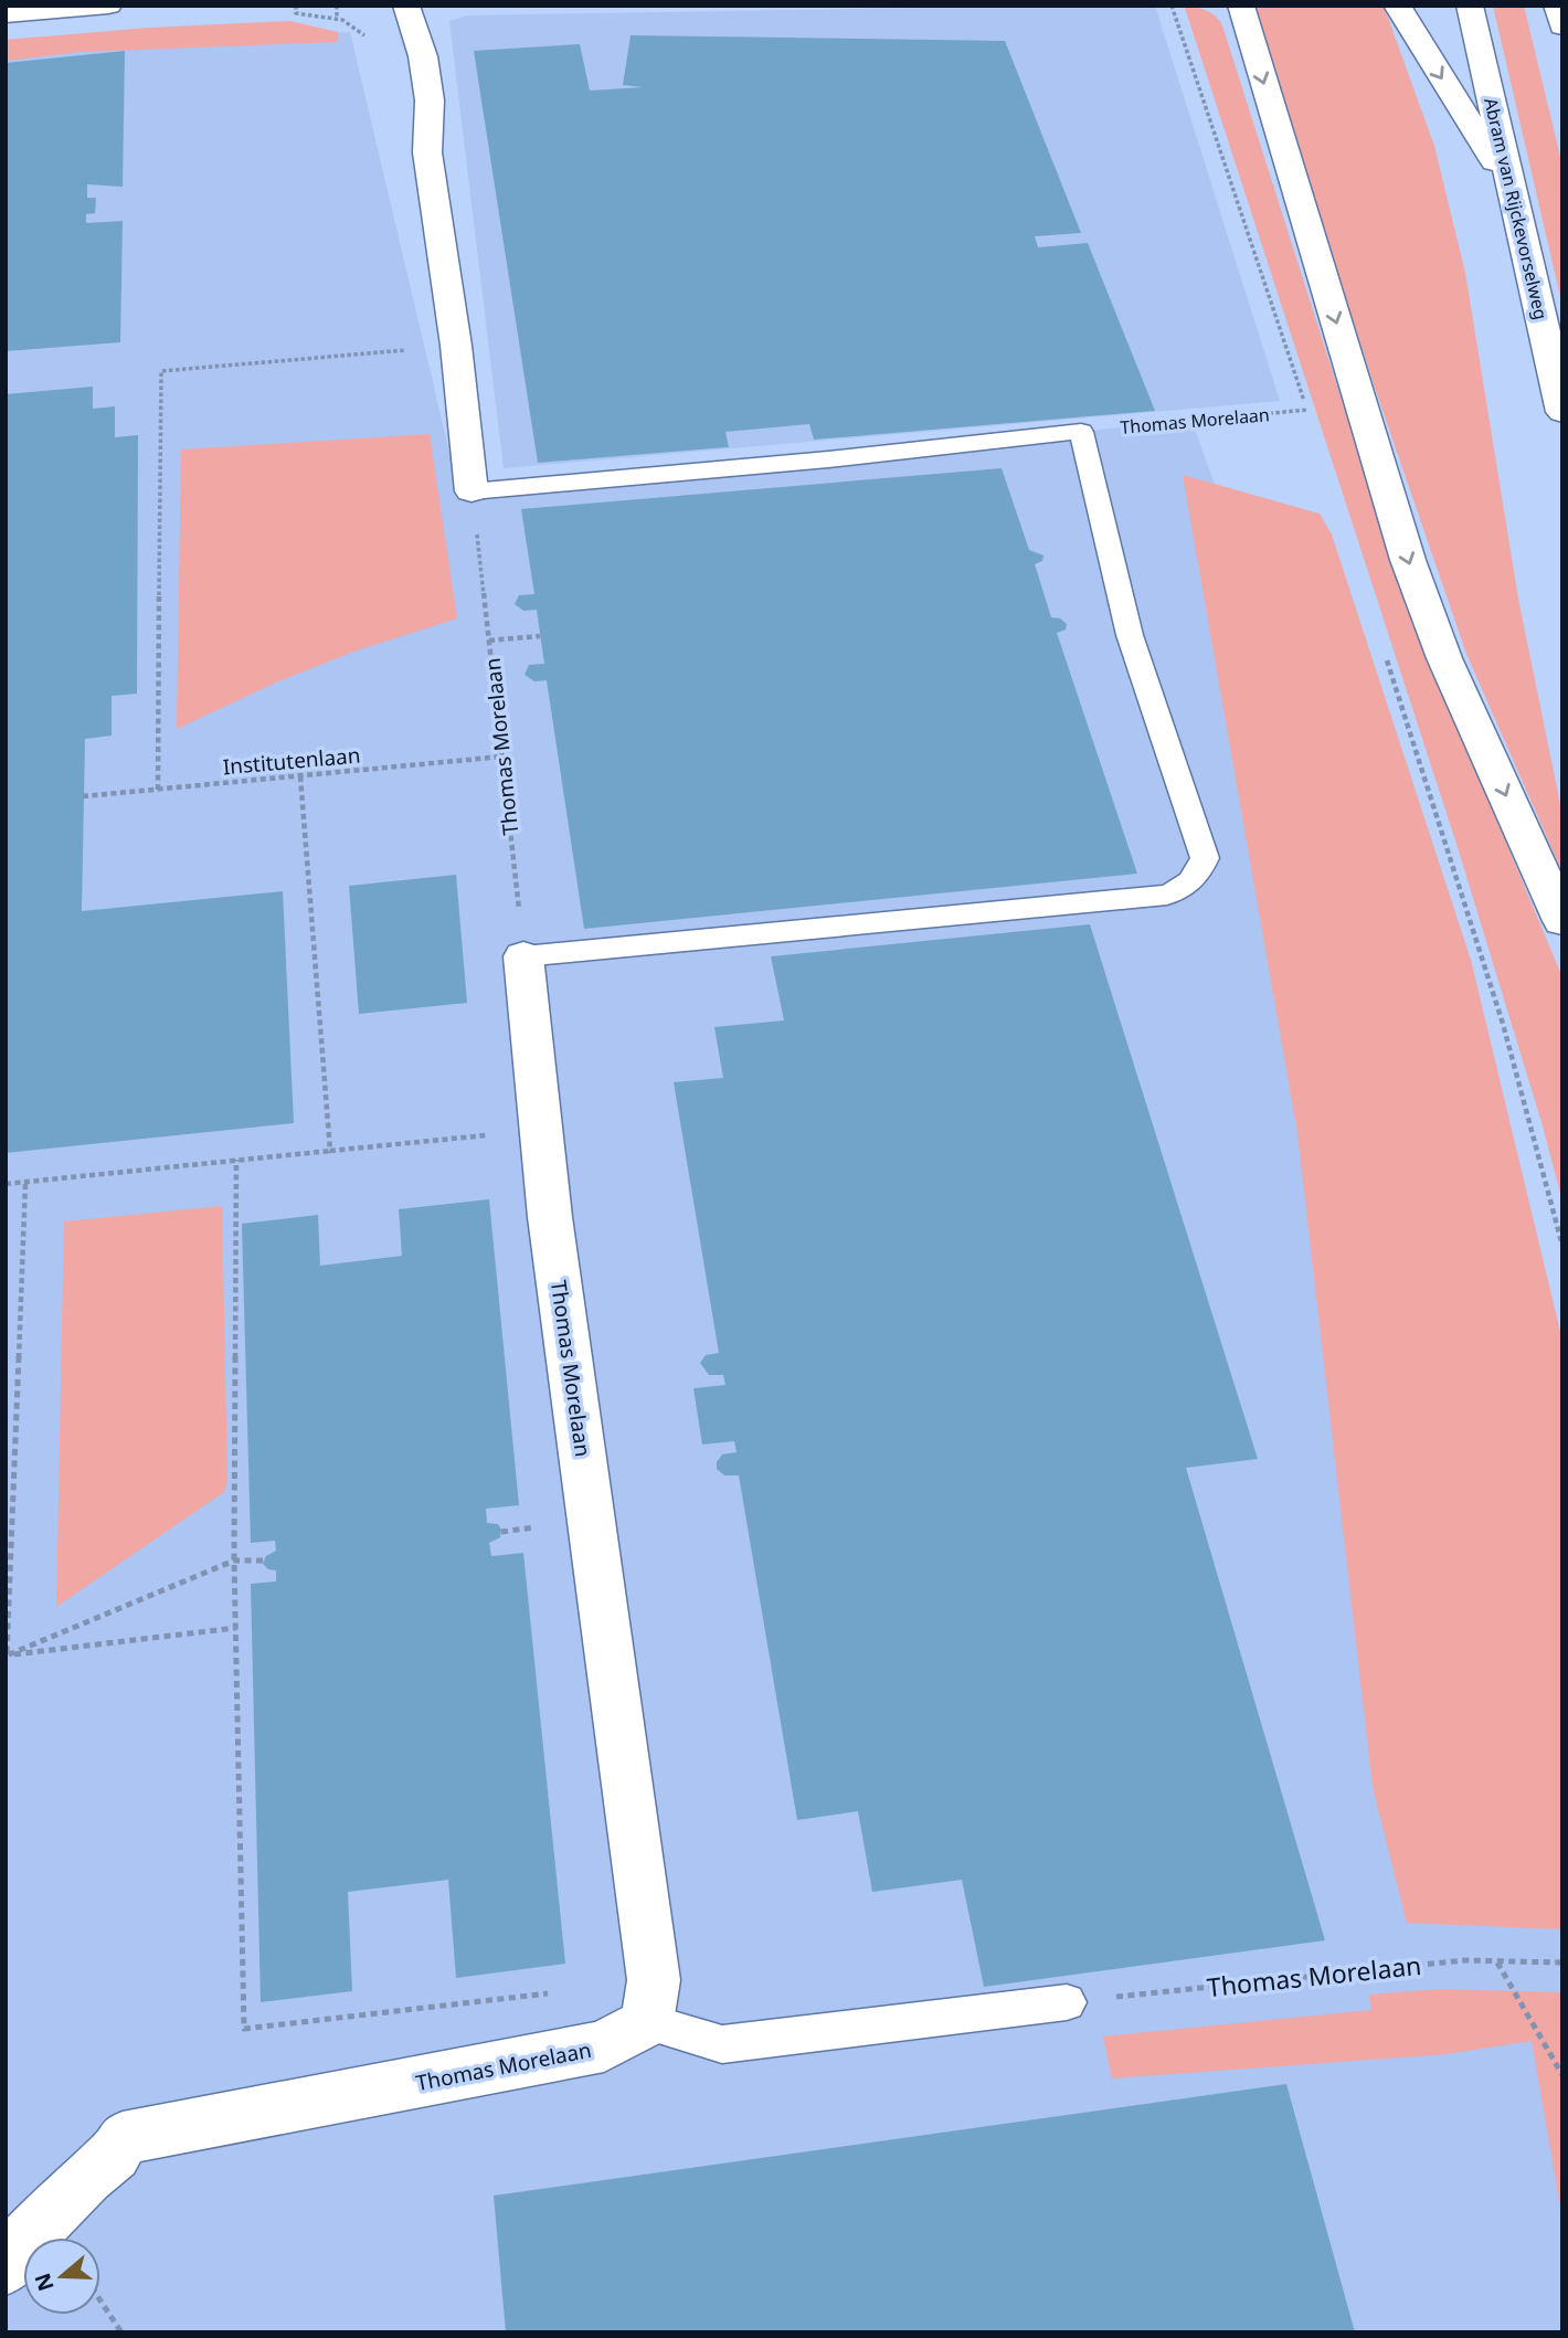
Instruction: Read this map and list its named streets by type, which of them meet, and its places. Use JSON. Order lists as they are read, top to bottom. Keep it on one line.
{"streets":{"main road":["Abram van Rijckevorselweg","Thomas Morelaan"],"path":["Institutenlaan"]},"crossings":[["Thomas Morelaan","Institutenlaan"]],"north":"left"}
